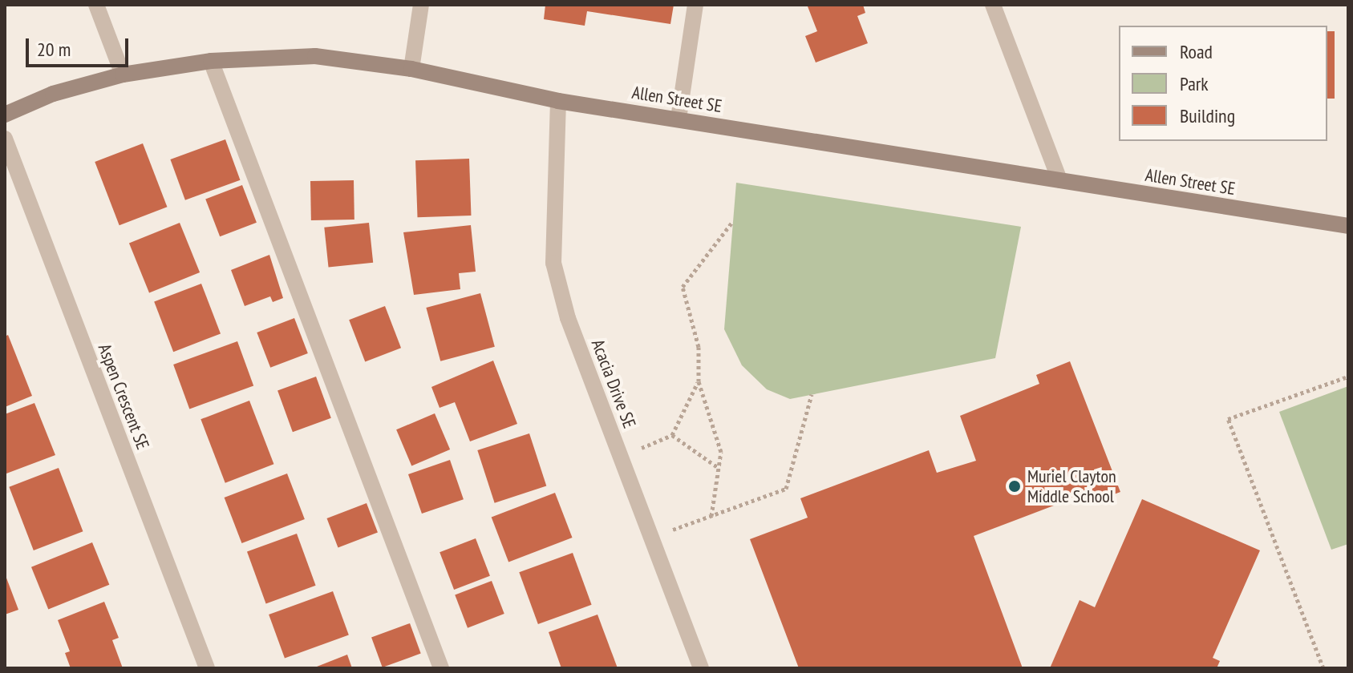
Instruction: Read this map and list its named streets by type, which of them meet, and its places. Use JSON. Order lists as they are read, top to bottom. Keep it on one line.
{"streets":{"street":["Allen Street SE","Acacia Drive SE","Aspen Crescent SE"]},"crossings":[["Allen Street SE","Acacia Drive SE"]],"places":["Muriel Clayton Middle School"],"legend":["Road","Park","Building"],"scale_bar":"20 m"}
